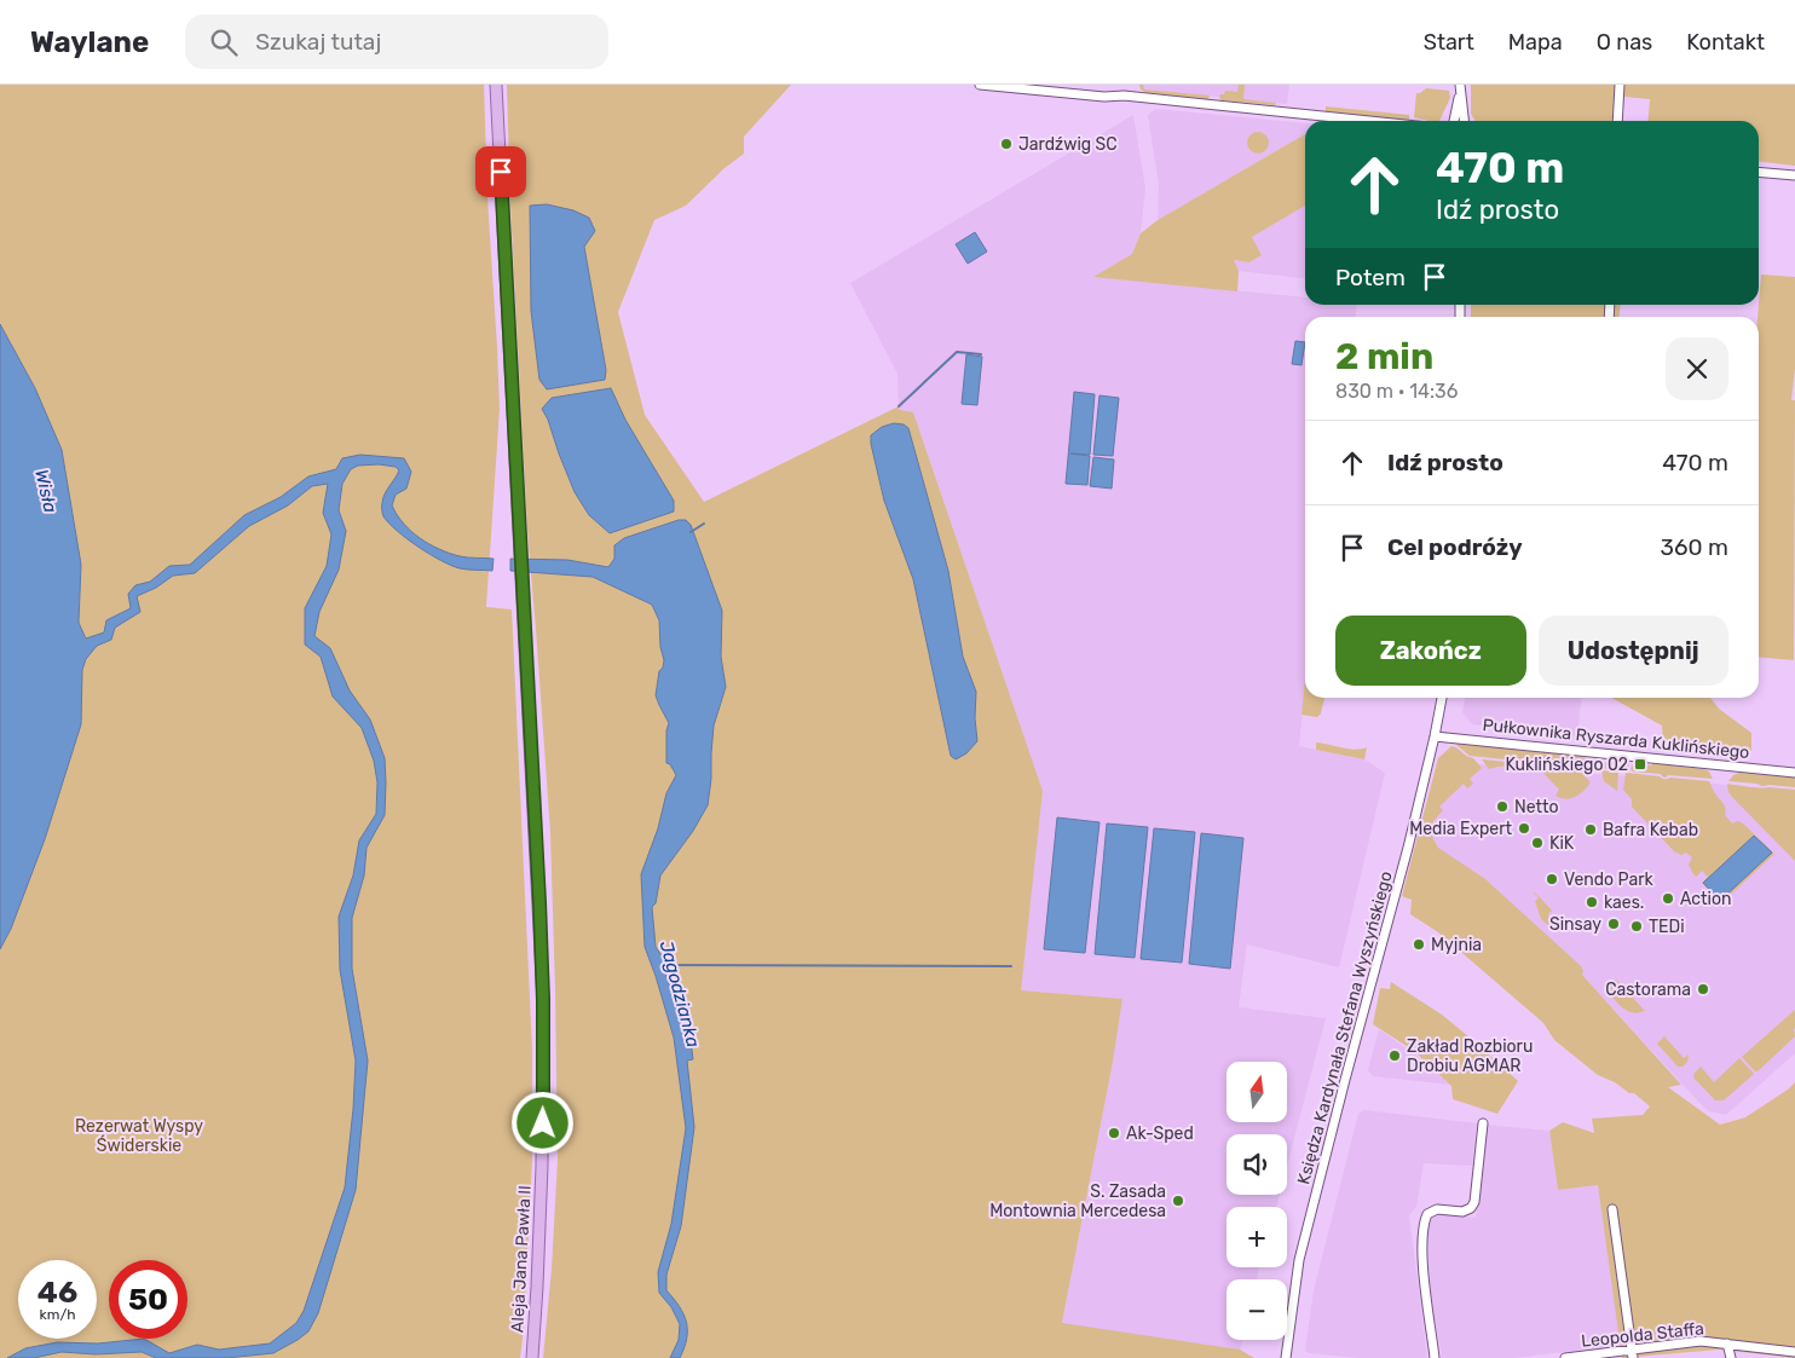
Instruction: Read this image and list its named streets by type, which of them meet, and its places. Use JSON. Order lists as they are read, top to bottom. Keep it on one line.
{"streets":{"main road":["Aleja Jana Pawła II"],"street":["Pułkownika Ryszarda Kuklińskiego","Księdza Kardynała Stefana Wyszyńskiego","Leopolda Staffa"]},"crossings":[["Pułkownika Ryszarda Kuklińskiego","Księdza Kardynała Stefana Wyszyńskiego"]],"water":["Wisła","Jagodzianka"],"parks":["Rezerwat Wyspy Świderskie"],"places":{"other":["Jardźwig SC","Netto","Media Expert","Bafra Kebab","KiK","Vendo Park","Action","kaes.","Sinsay","TEDi","Myjnia","Castorama","Zakład Rozbioru Drobiu AGMAR","Ak-Sped","S. Zasada Montownia Mercedesa"],"transit":["Kuklińskiego 02"]},"north":"top","page":{"header":"Waylane","search":"Szukaj tutaj","nav":["Start","Mapa","O nas","Kontakt"],"turn":["470 m","Idź prosto"],"then":"Potem","heading":["2 min","830 m · 14:36"],"list":[{"name":"Idź prosto","value":"470 m"},{"name":"Cel podróży","value":"360 m"}],"buttons":["Zakończ","Udostępnij"],"map_buttons":["+","−"],"speed":"46 km/h","limit":"50"}}
